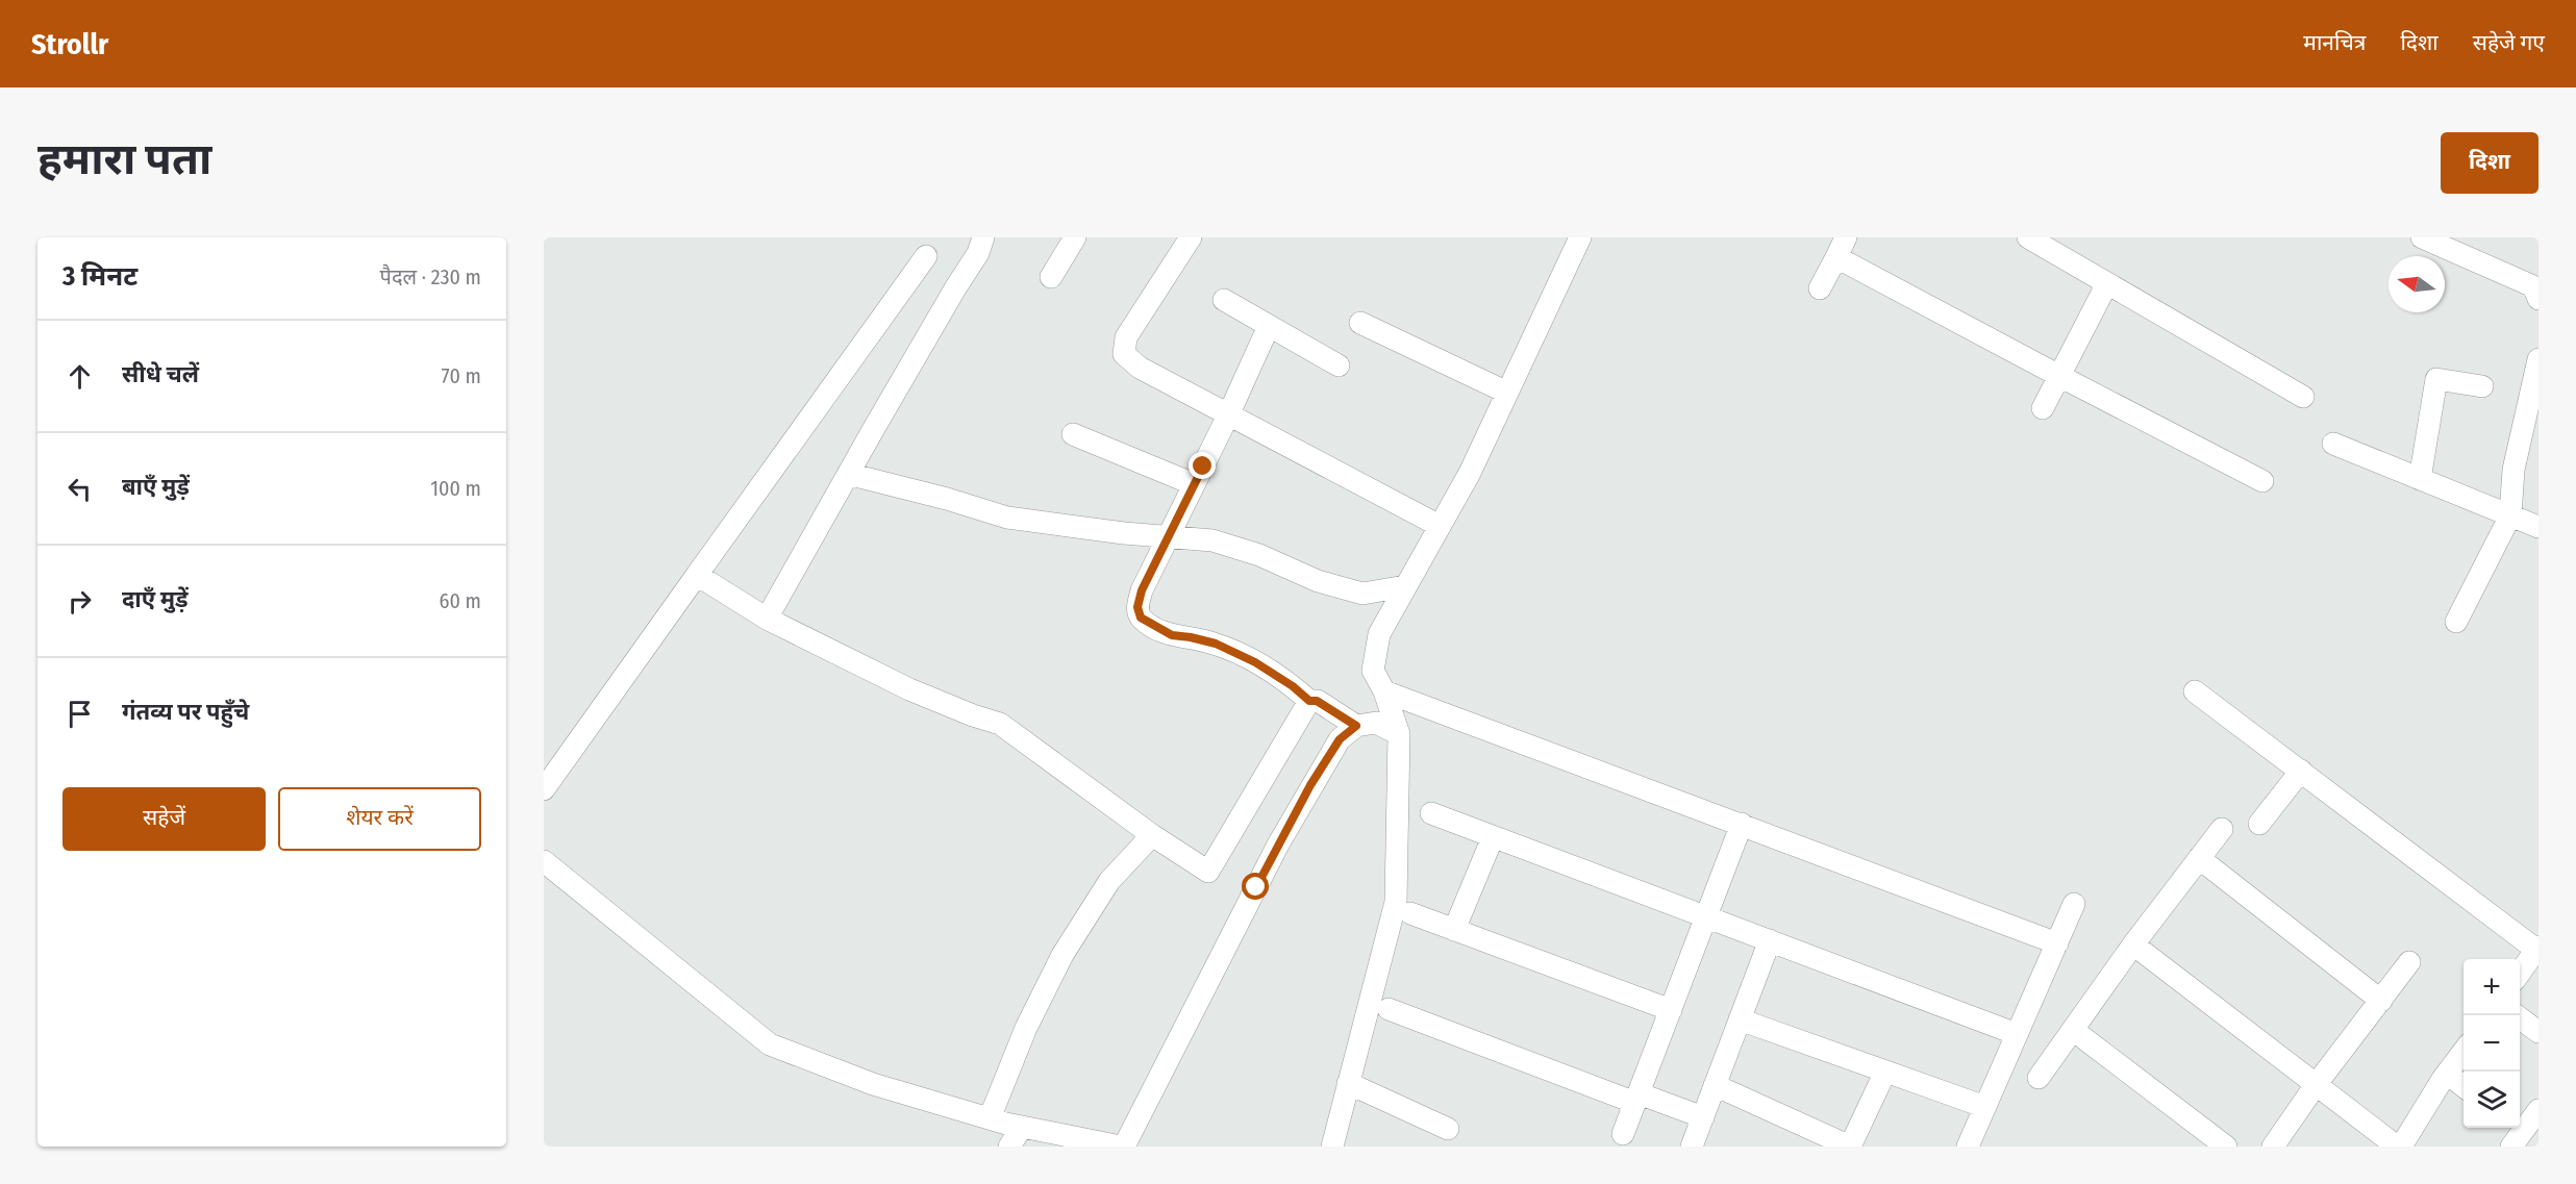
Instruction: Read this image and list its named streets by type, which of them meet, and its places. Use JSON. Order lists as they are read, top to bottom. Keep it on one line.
{"north":"left","page":{"header":"Strollr","nav":["मानचित्र","दिशा","सहेजे गए"],"buttons":["दिशा",["सहेजें","शेयर करें"]],"title":"हमारा पता","heading":["3 मिनट","पैदल · 230 m"],"list":[["सीधे चलें","70 m"],["बाएँ मुड़ें","100 m"],["दाएँ मुड़ें","60 m"],"गंतव्य पर पहुँचे"],"map_buttons":["+","−"]}}
